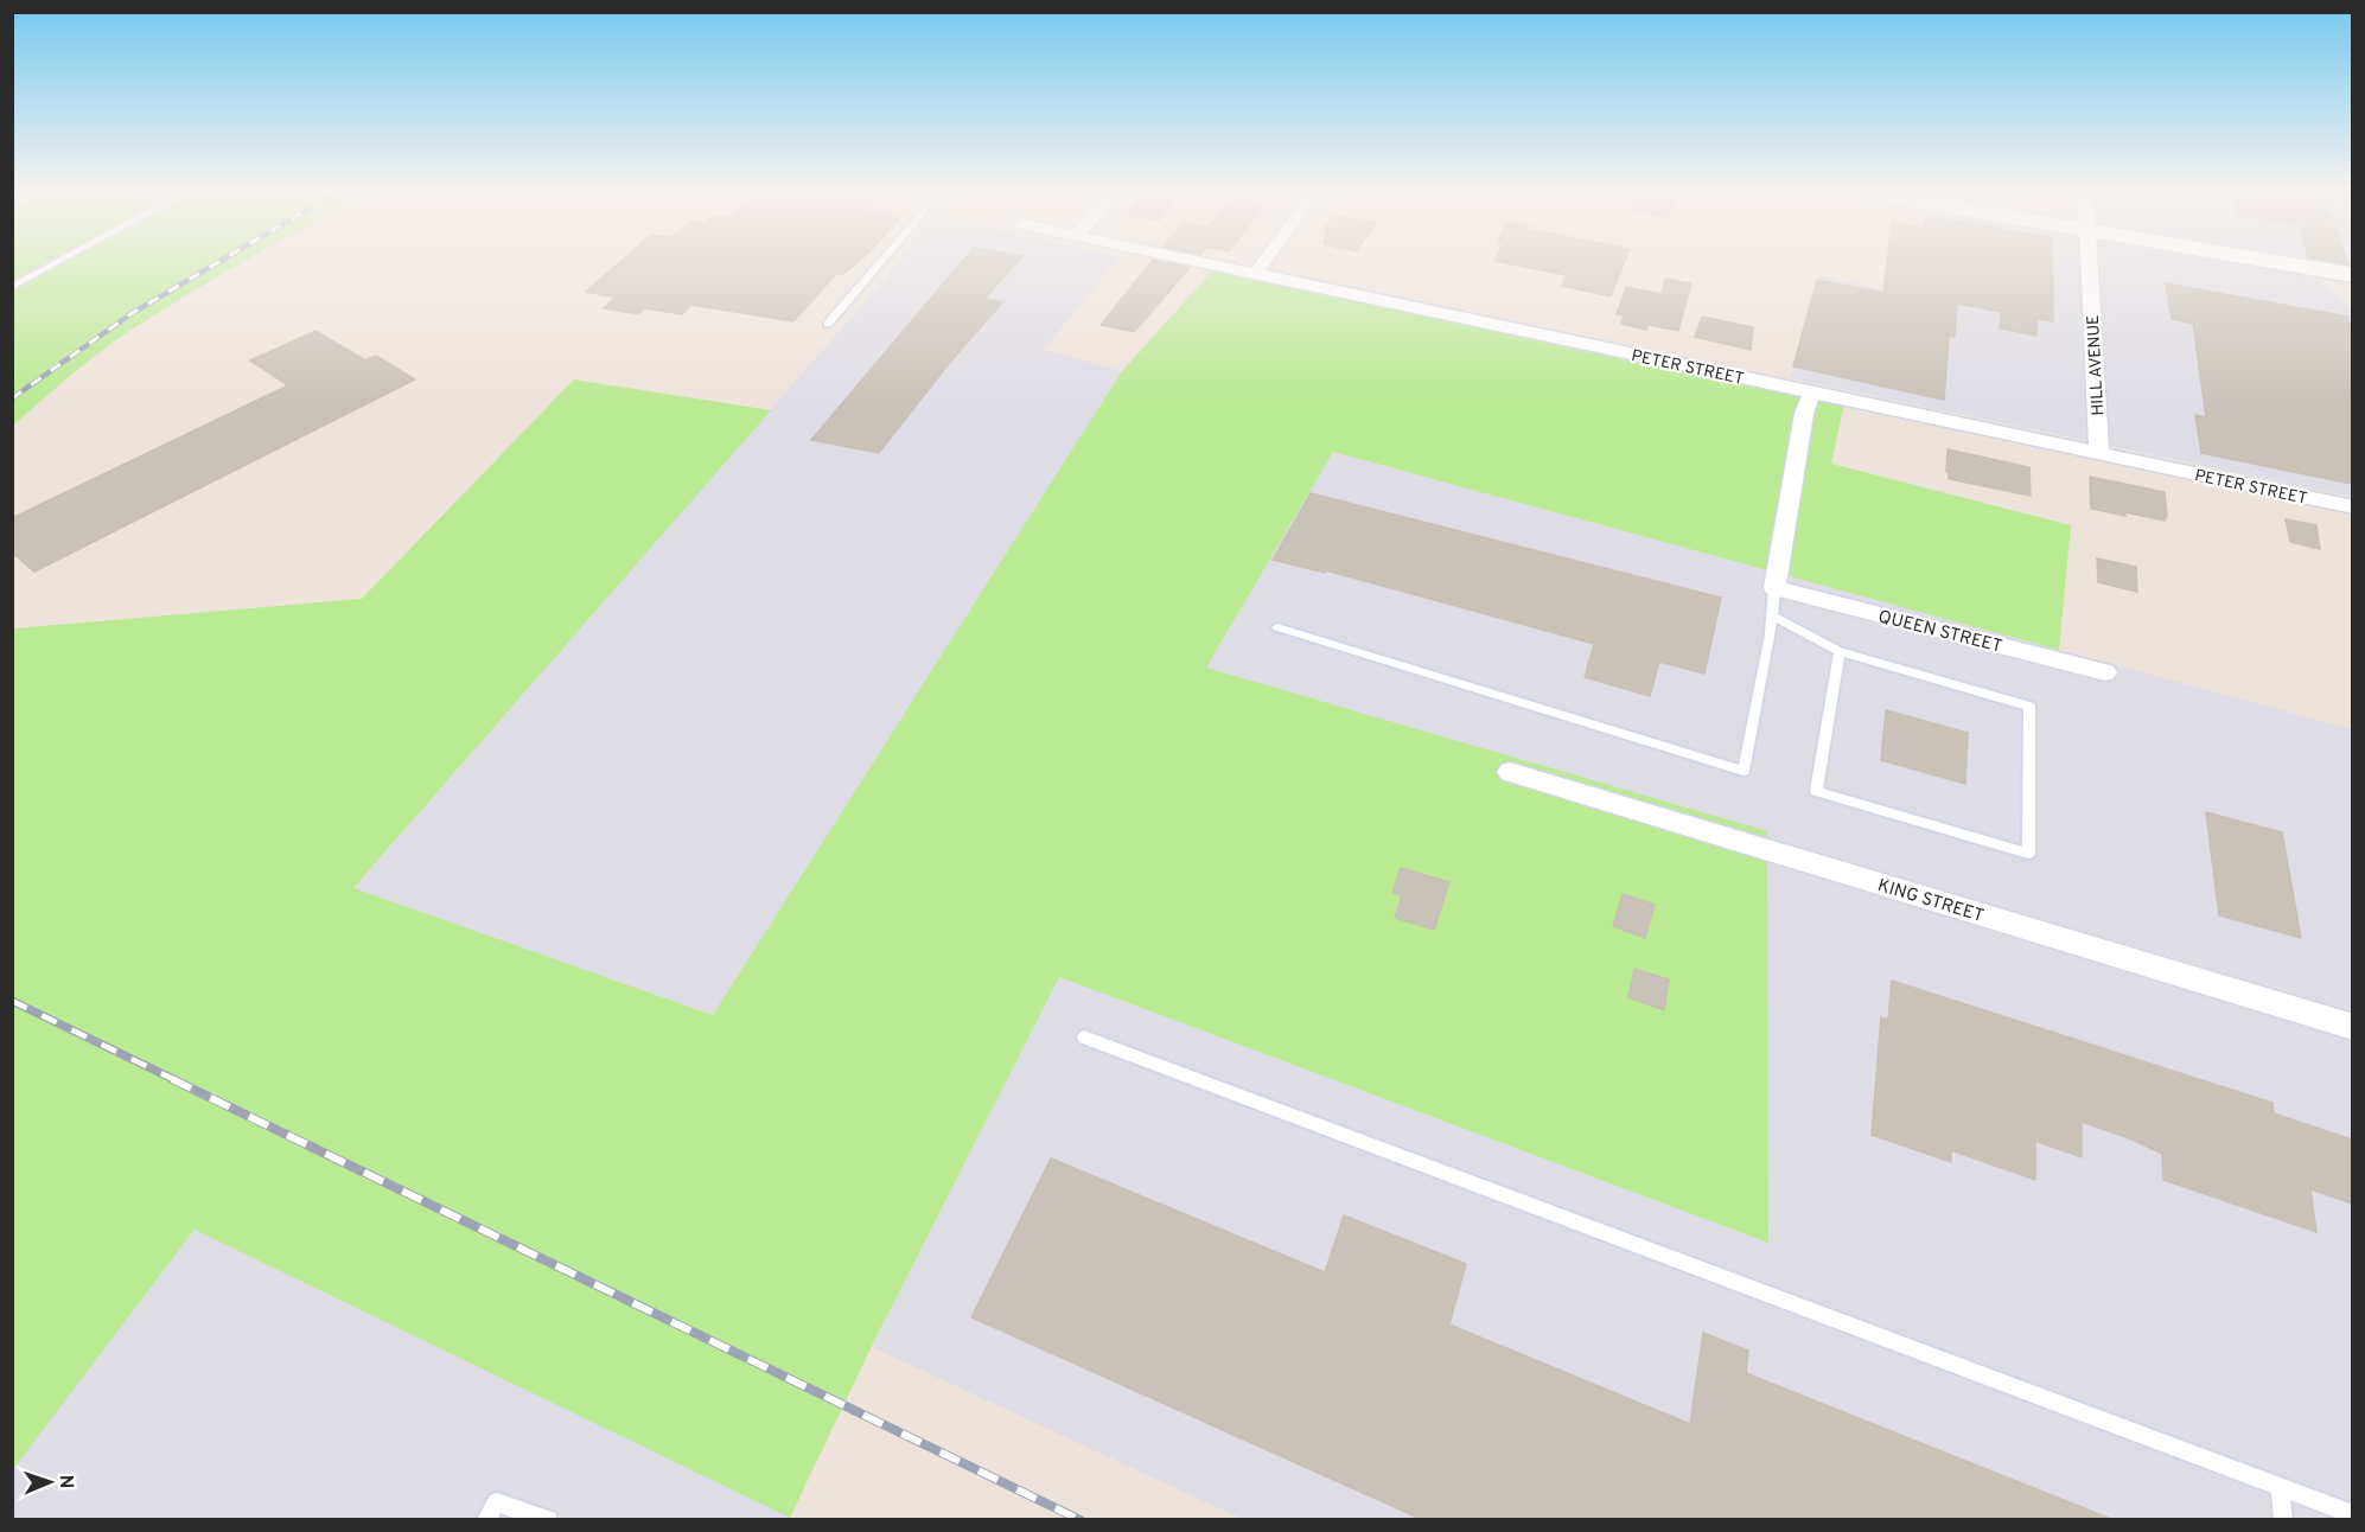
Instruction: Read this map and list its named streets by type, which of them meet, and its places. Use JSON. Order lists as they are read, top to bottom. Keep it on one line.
{"streets":{"street":["HILL AVENUE","PETER STREET","QUEEN STREET","KING STREET"]},"crossings":[["HILL AVENUE","PETER STREET"]],"north":"right"}
